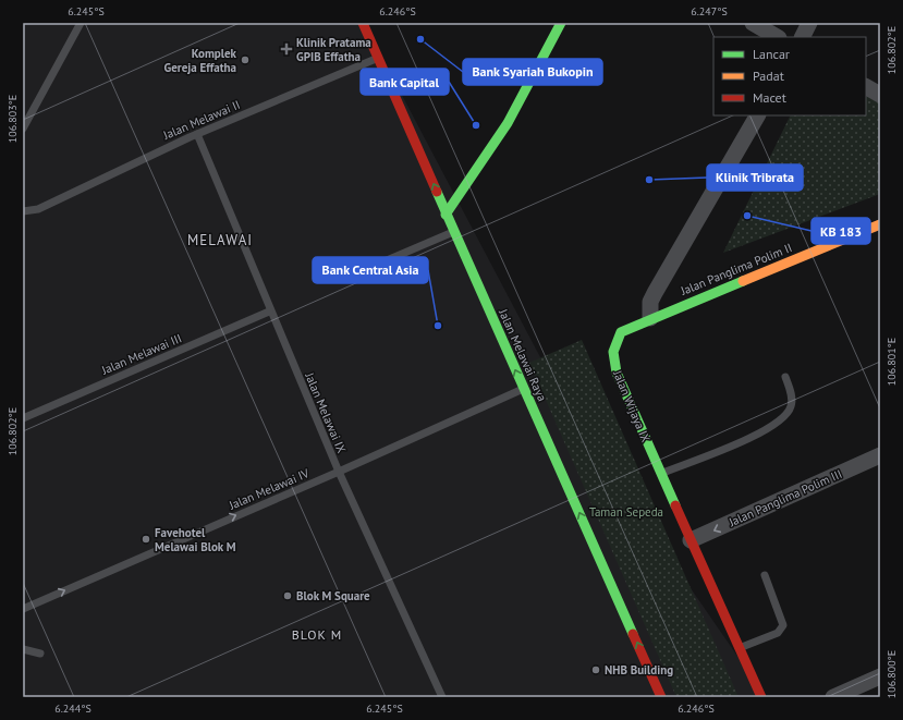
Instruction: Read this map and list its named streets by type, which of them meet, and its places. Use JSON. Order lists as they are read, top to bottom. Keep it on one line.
{"streets":{"street":["Jalan Panglima Polim II","Jalan Melawai Raya","Jalan Wijaya IX","Jalan Panglima Polim III"],"lane":["Jalan Melawai II","Jalan Melawai III","Jalan Melawai IX","Jalan Melawai IV"]},"crossings":[["Jalan Melawai II","Jalan Melawai Raya"],["Jalan Melawai II","Jalan Melawai IX"],["Jalan Panglima Polim II","Jalan Wijaya IX"],["Jalan Melawai III","Jalan Melawai IX"],["Jalan Melawai Raya","Jalan Melawai IV"],["Jalan Wijaya IX","Jalan Panglima Polim III"],["Jalan Melawai IX","Jalan Melawai IV"]],"one_way":["Jalan Melawai Raya","Jalan Melawai IV","Jalan Panglima Polim III"],"districts":["MELAWAI","BLOK M"],"parks":["Taman Sepeda"],"places":{"other":["Bank Syariah Bukopin","Komplek Gereja Effatha","Bank Capital","Klinik Tribrata","KB 183","Bank Central Asia","Favehotel Melawai Blok M","Blok M Square","NHB Building"],"health":["Klinik Pratama GPIB Effatha"]},"legend":["Lancar","Padat","Macet"],"coordinates":["6.245°S","6.246°S","6.247°S","106.802°E","106.803°E","106.801°E","106.800°E","6.244°S"]}
